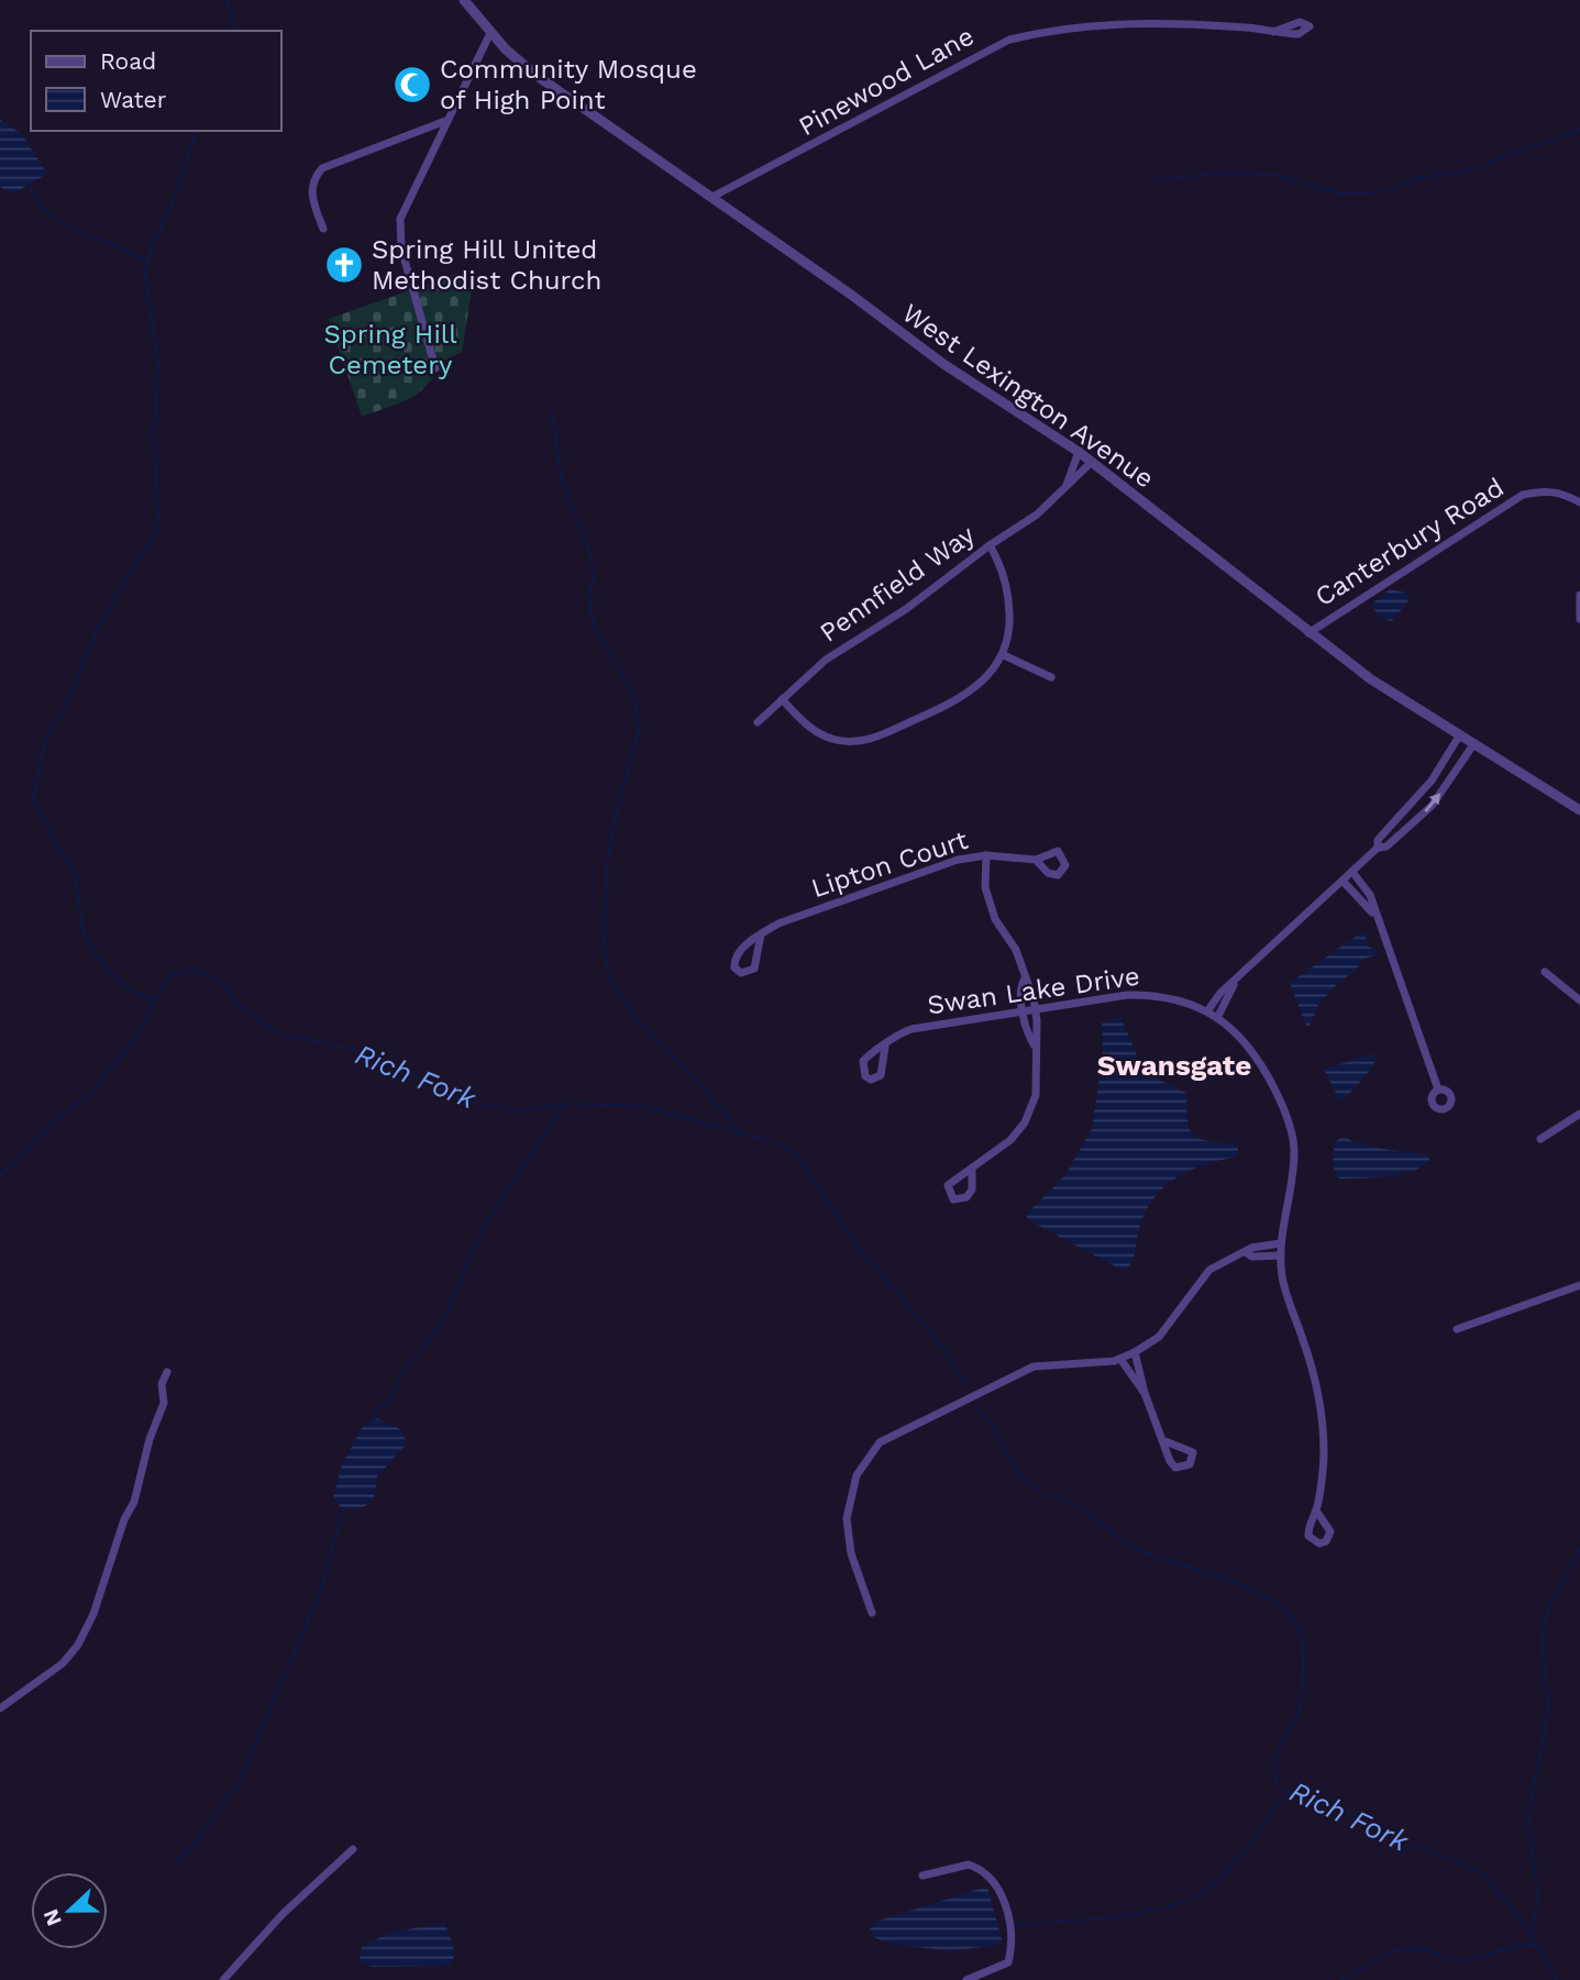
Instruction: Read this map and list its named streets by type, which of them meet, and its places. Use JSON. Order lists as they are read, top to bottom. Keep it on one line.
{"streets":{"street":["Pinewood Lane","West Lexington Avenue","Canterbury Road","Pennfield Way","Lipton Court","Swan Lake Drive"]},"crossings":[["Pinewood Lane","West Lexington Avenue"],["West Lexington Avenue","Canterbury Road"],["West Lexington Avenue","Pennfield Way"]],"districts":["Swansgate"],"water":["Rich Fork"],"parks":["Spring Hill Cemetery"],"places":{"mosque":["Community Mosque of High Point"],"church":["Spring Hill United Methodist Church"]},"legend":["Road","Water"],"north":"left"}
